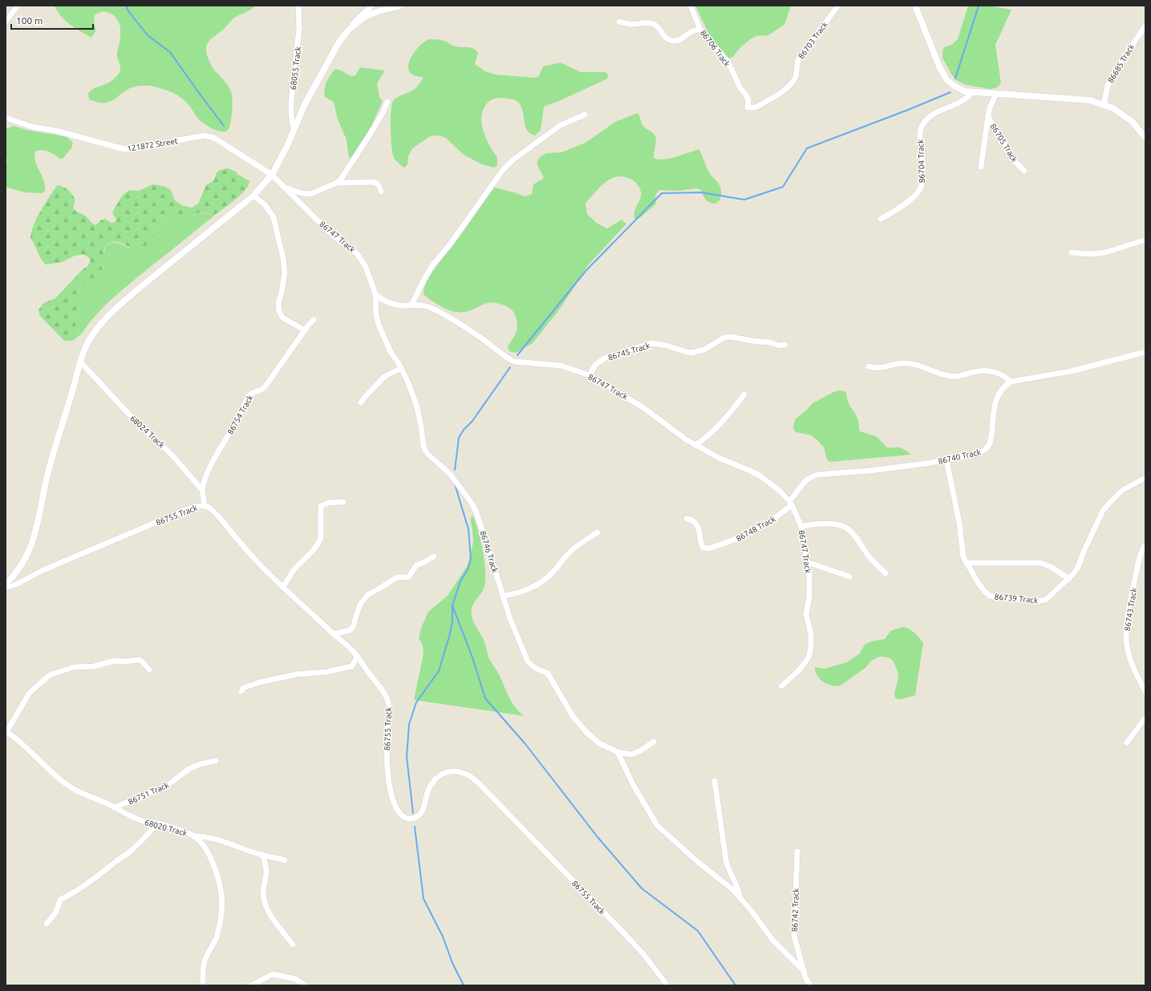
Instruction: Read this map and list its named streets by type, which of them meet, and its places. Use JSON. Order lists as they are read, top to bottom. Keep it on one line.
{"streets":{"street":["86703 Track","86706 Track","86685 Track","68055 Track","86705 Track","121872 Street","86704 Track","86747 Track","86745 Track","86754 Track","68024 Track","86740 Track","86755 Track","86748 Track","86746 Track","86739 Track","86743 Track","86751 Track","68020 Track","86742 Track"]},"crossings":[["86703 Track","86706 Track"],["121872 Street","86747 Track"],["86747 Track","86745 Track"],["86747 Track","86740 Track"],["86747 Track","86748 Track"],["86747 Track","86746 Track"],["86754 Track","68024 Track"],["86740 Track","86748 Track"],["86740 Track","86739 Track"],["86751 Track","68020 Track"]],"scale_bar":"100 m"}
